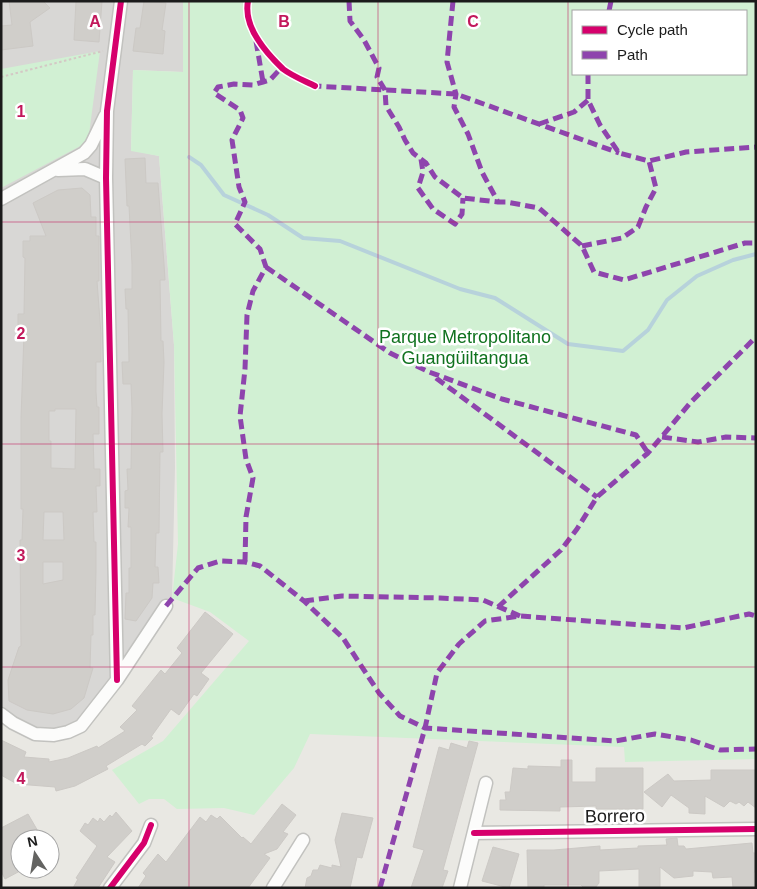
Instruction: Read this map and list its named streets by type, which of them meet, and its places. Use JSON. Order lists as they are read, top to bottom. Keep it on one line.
{"streets":{"street":["Borrero"]},"parks":["Parque Metropolitano Guangüiltangua"],"legend":["Cycle path","Path"],"north":"top","grid":{"columns":["A","B","C"],"rows":["1","2","3","4"]}}
